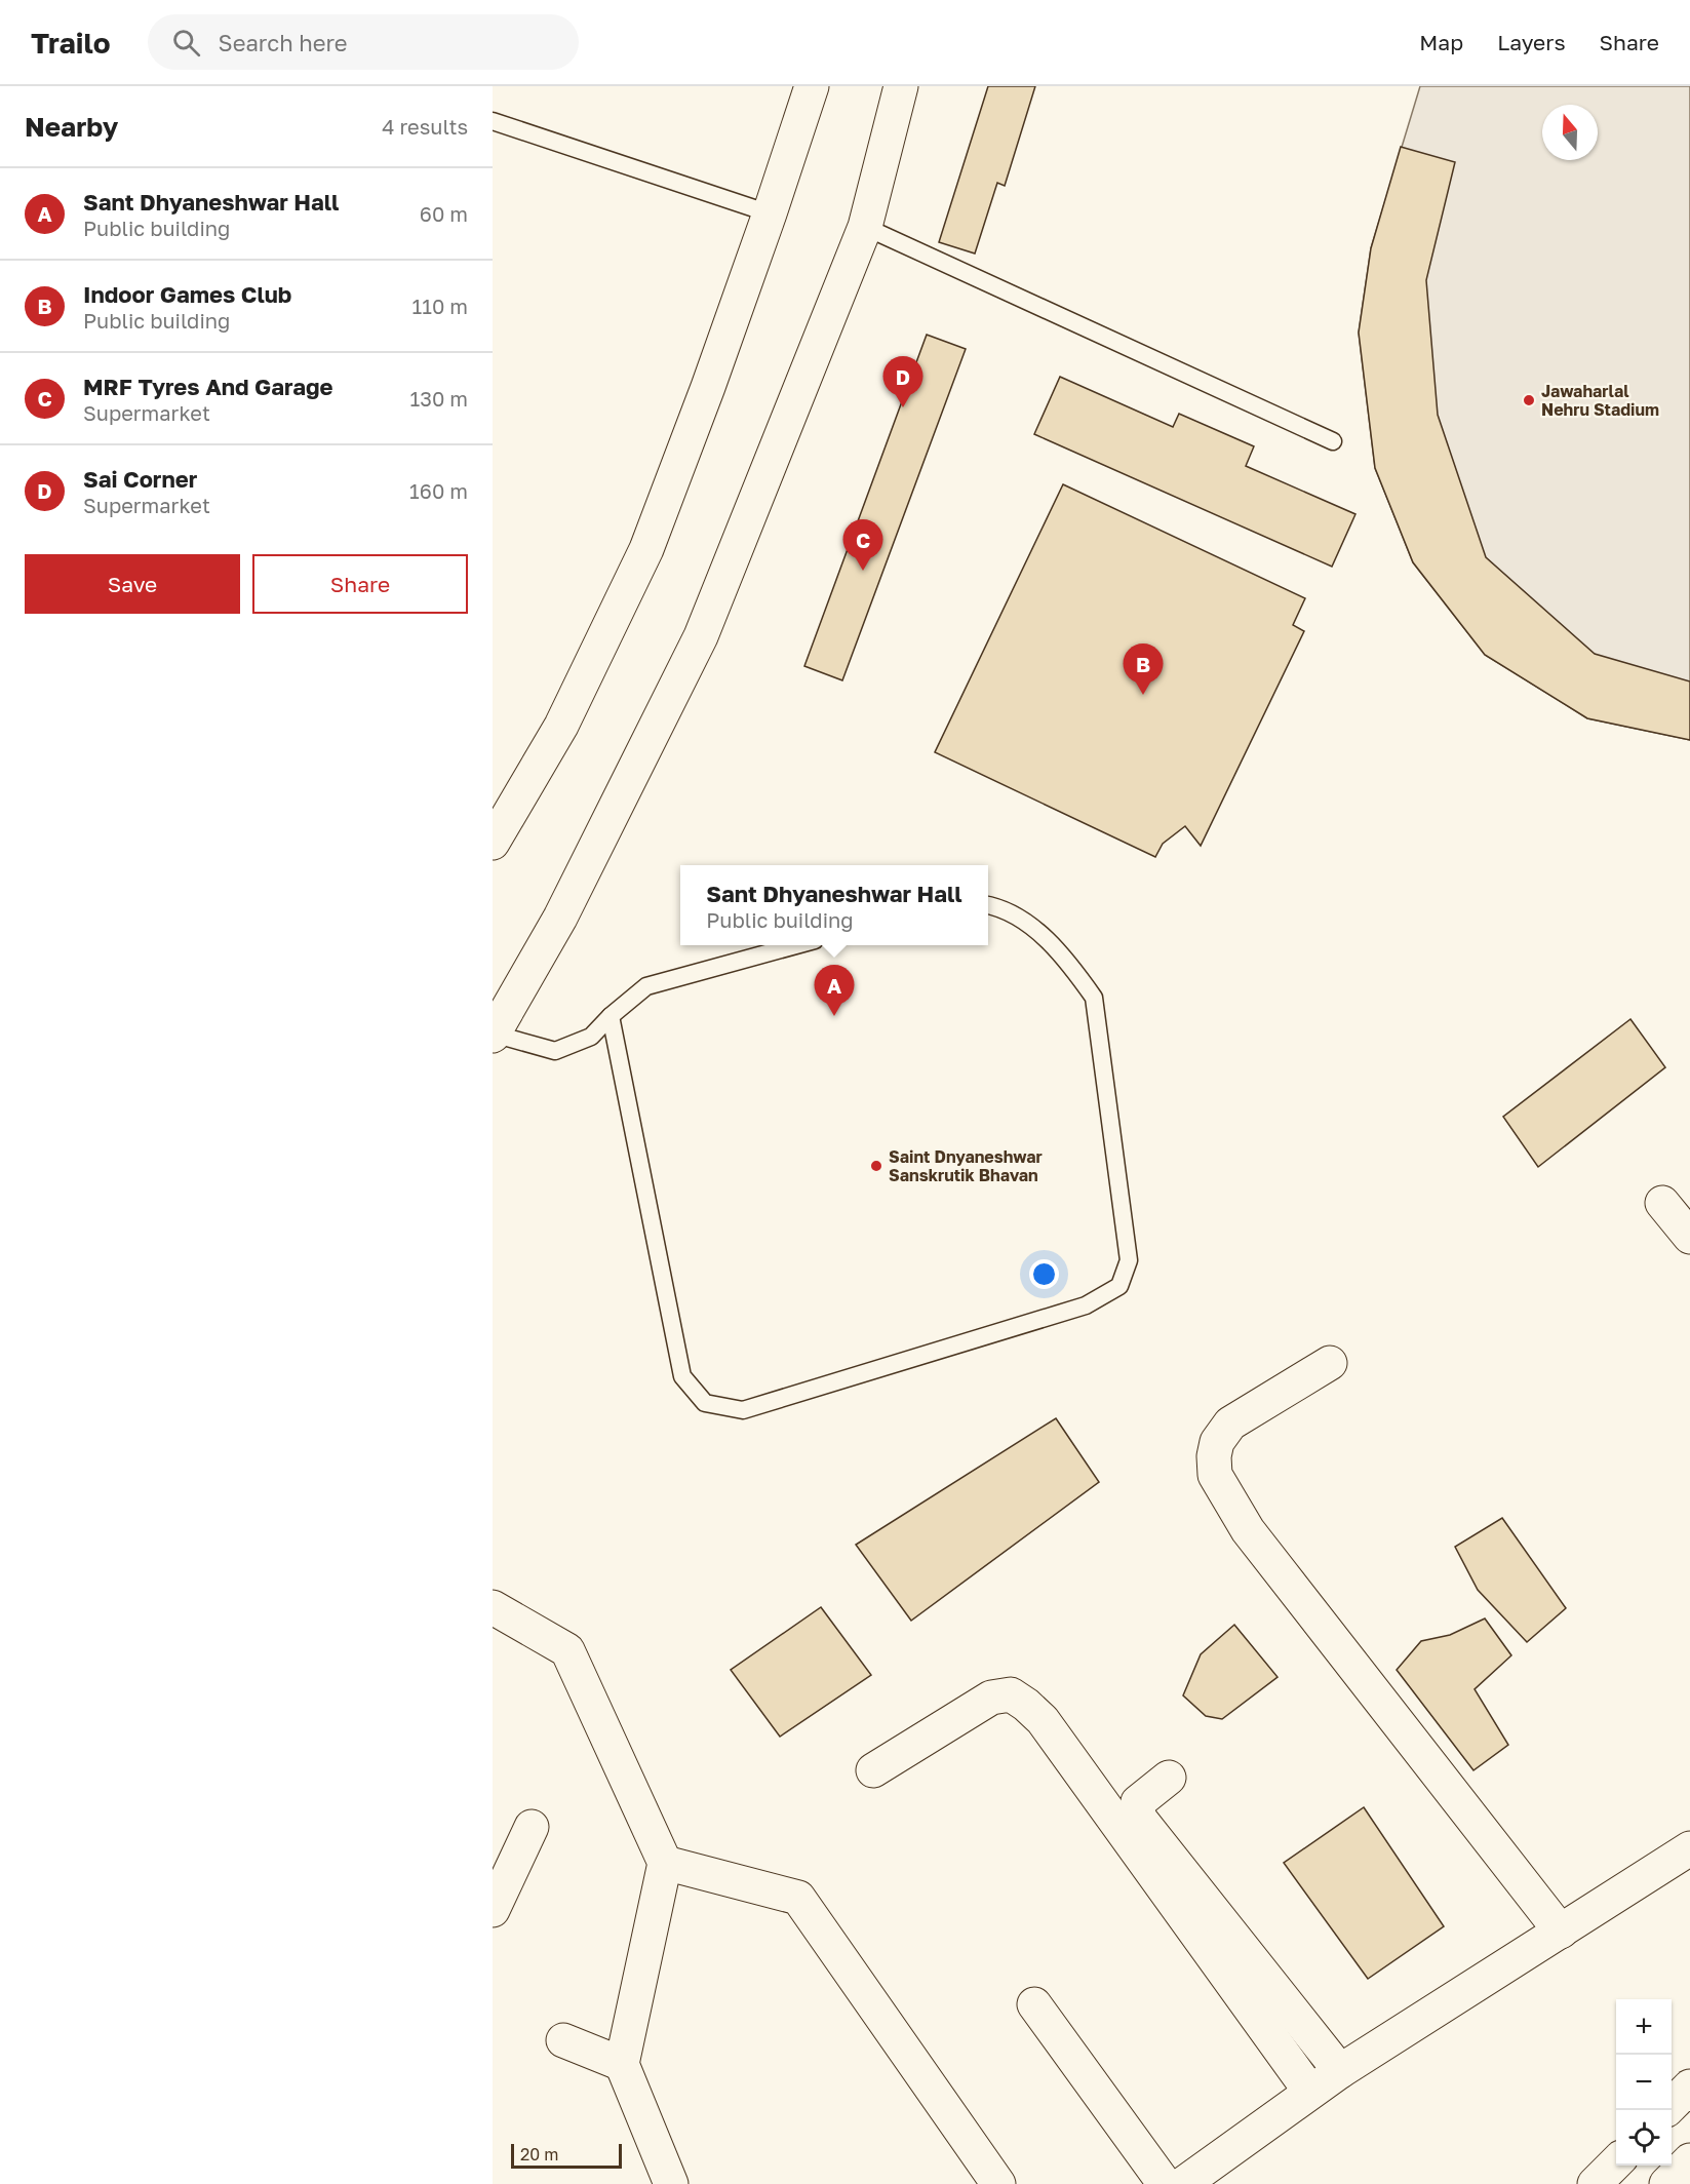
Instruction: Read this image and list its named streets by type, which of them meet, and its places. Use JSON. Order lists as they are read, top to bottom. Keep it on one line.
{"places":["Jawaharlal Nehru Stadium","Saint Dnyaneshwar Sanskrutik Bhavan"],"scale_bar":"20 m","north":"top","page":{"header":"Trailo","search":"Search here","nav":["Map","Layers","Share"],"heading":["Nearby","4 results"],"list":[{"mark":"A","name":"Sant Dhyaneshwar Hall","note":"Public building","value":"60 m"},{"mark":"B","name":"Indoor Games Club","note":"Public building","value":"110 m"},{"mark":"C","name":"MRF Tyres And Garage","note":"Supermarket","value":"130 m"},{"mark":"D","name":"Sai Corner","note":"Supermarket","value":"160 m"}],"pins":["D","C","B","A"],"buttons":["Save","Share"],"popup":["Sant Dhyaneshwar Hall","Public building"],"map_buttons":["+","−"],"scale":"20 m"}}
